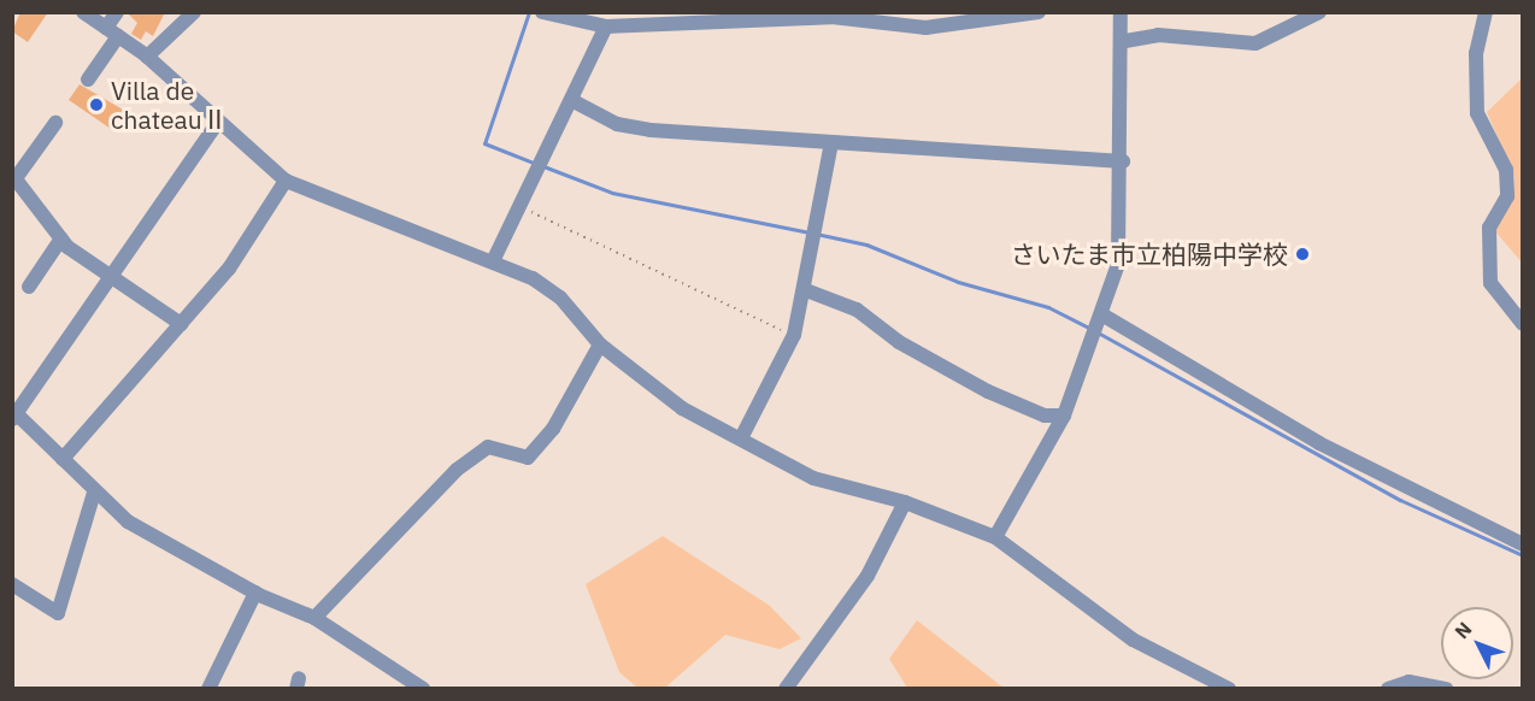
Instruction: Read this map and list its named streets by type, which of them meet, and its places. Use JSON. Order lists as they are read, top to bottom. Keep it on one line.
{"places":["Villa de chateauⅡ","さいたま市立柏陽中学校"],"north":"top left"}
